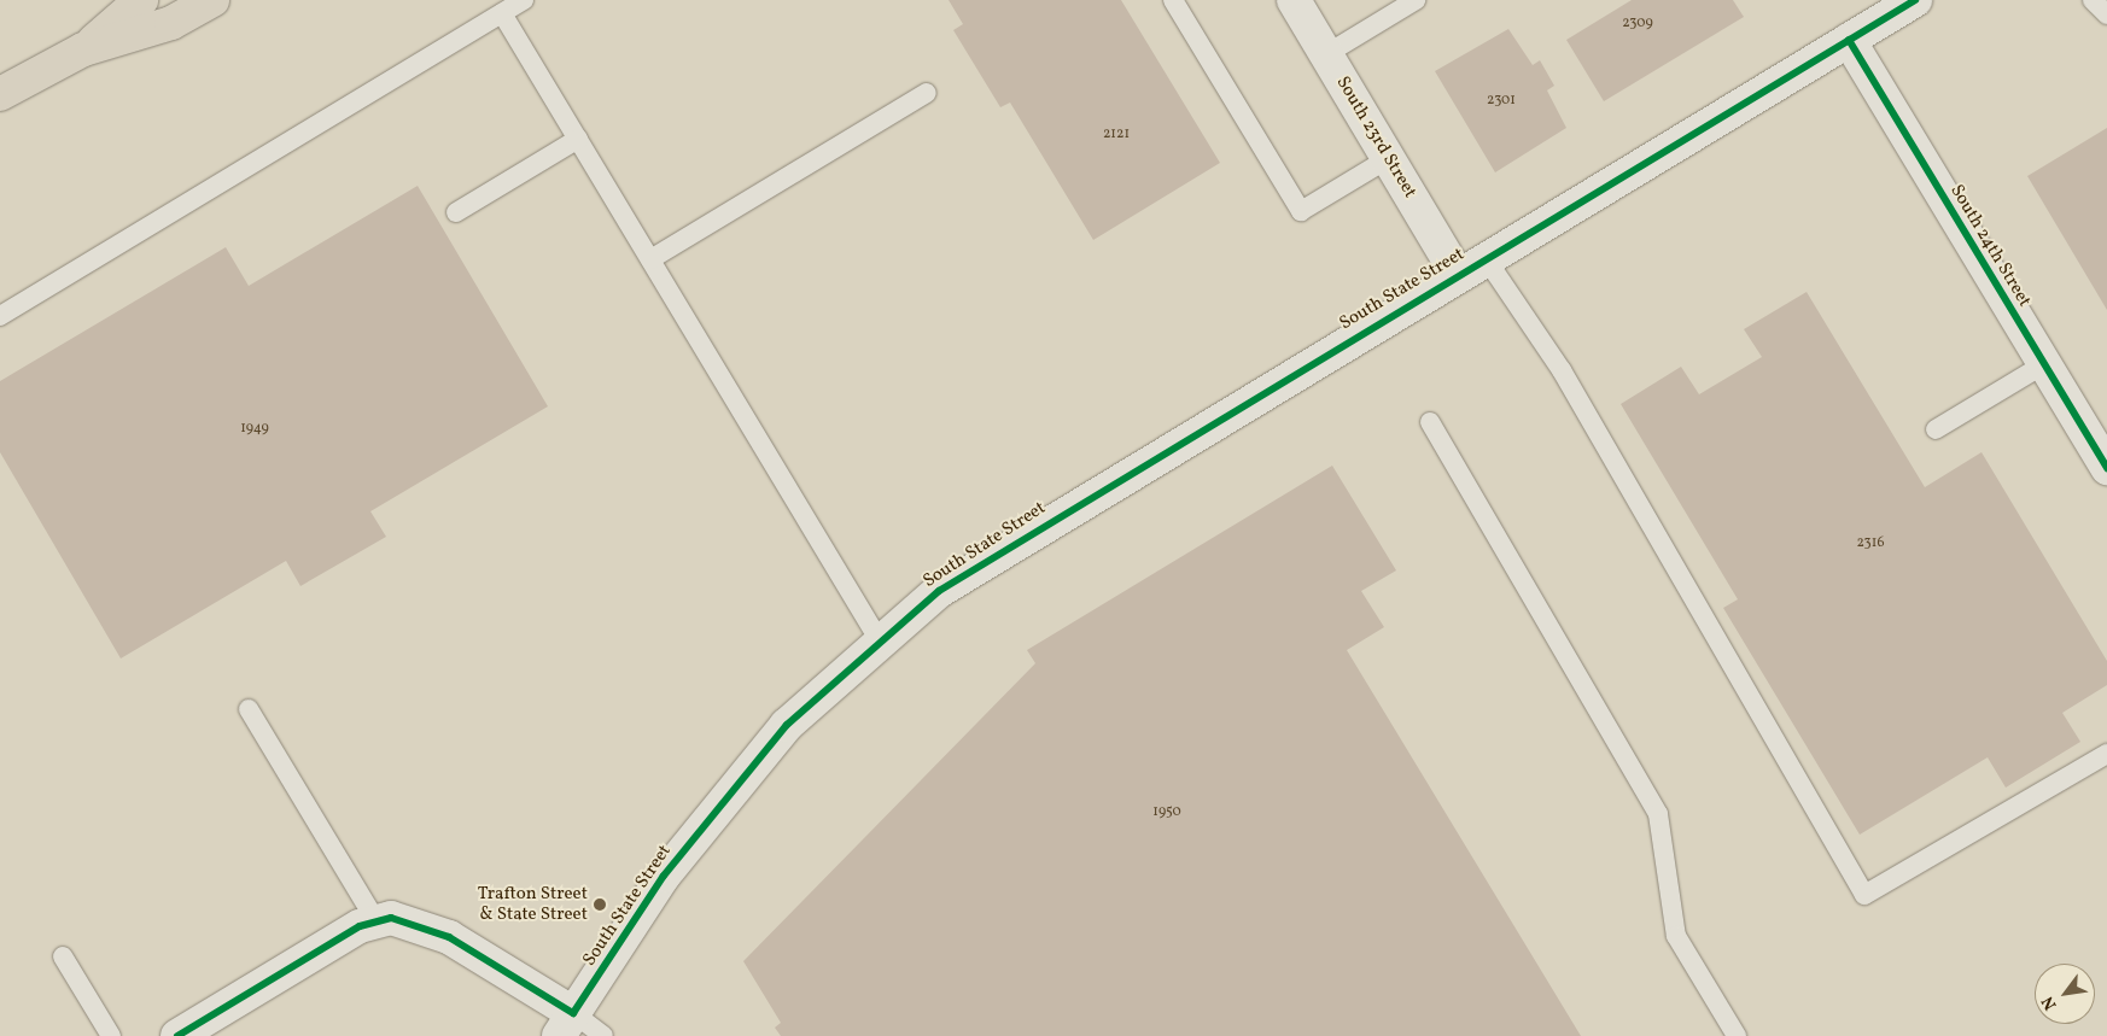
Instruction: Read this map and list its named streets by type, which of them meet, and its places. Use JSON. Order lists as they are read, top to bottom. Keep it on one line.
{"streets":{"street":["South 23rd Street","South 24th Street","South State Street"]},"crossings":[["South 23rd Street","South State Street"],["South 24th Street","South State Street"]],"places":["Trafton Street & State Street"],"house_numbers":["2309","2301","2121","1949","2316","1950"],"north":"bottom left"}
